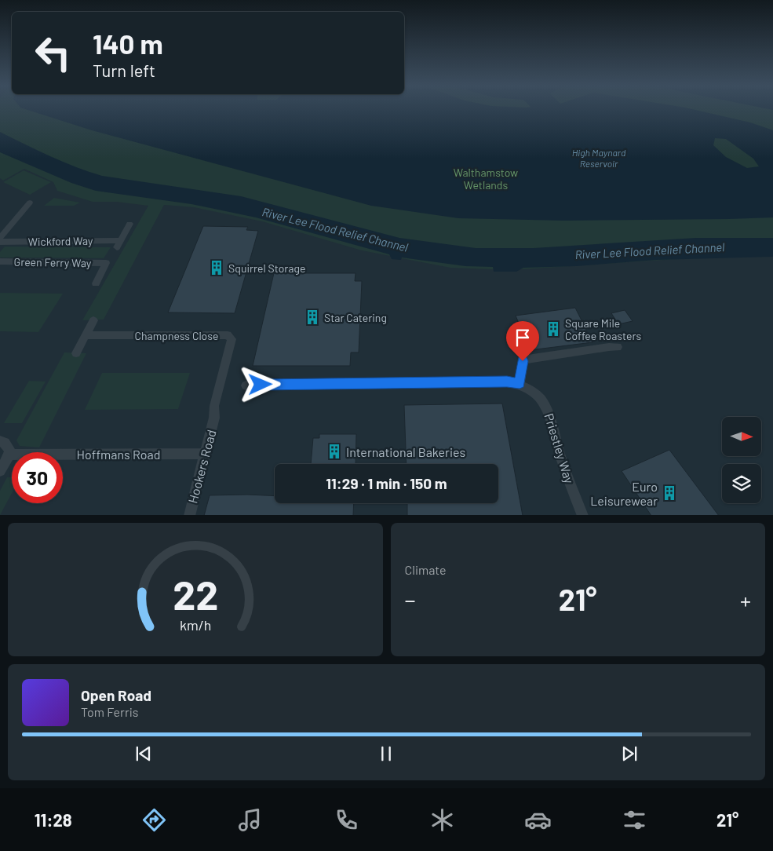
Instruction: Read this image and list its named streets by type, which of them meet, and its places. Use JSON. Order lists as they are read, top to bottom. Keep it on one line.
{"streets":{"street":["Wickford Way","Green Ferry Way","Champness Close","Priestley Way","Hoffmans Road","Hookers Road"]},"crossings":[["Champness Close","Hookers Road"],["Hoffmans Road","Hookers Road"]],"water":["High Maynard Reservoir","River Lee Flood Relief Channel"],"parks":["Walthamstow Wetlands"],"places":{"building":["Squirrel Storage","Star Catering","Square Mile Coffee Roasters","International Bakeries","Euro Leisurewear"]},"north":"right","page":{"turn":["140 m","Turn left"],"limit":"30","trip":"11:29 · 1 min · 150 m","tile":"Climate","heat":["−","21°","+"],"song":["Open Road","Tom Ferris"],"tabs":["11:28","21°"],"gauge":["22","km/h"]}}
